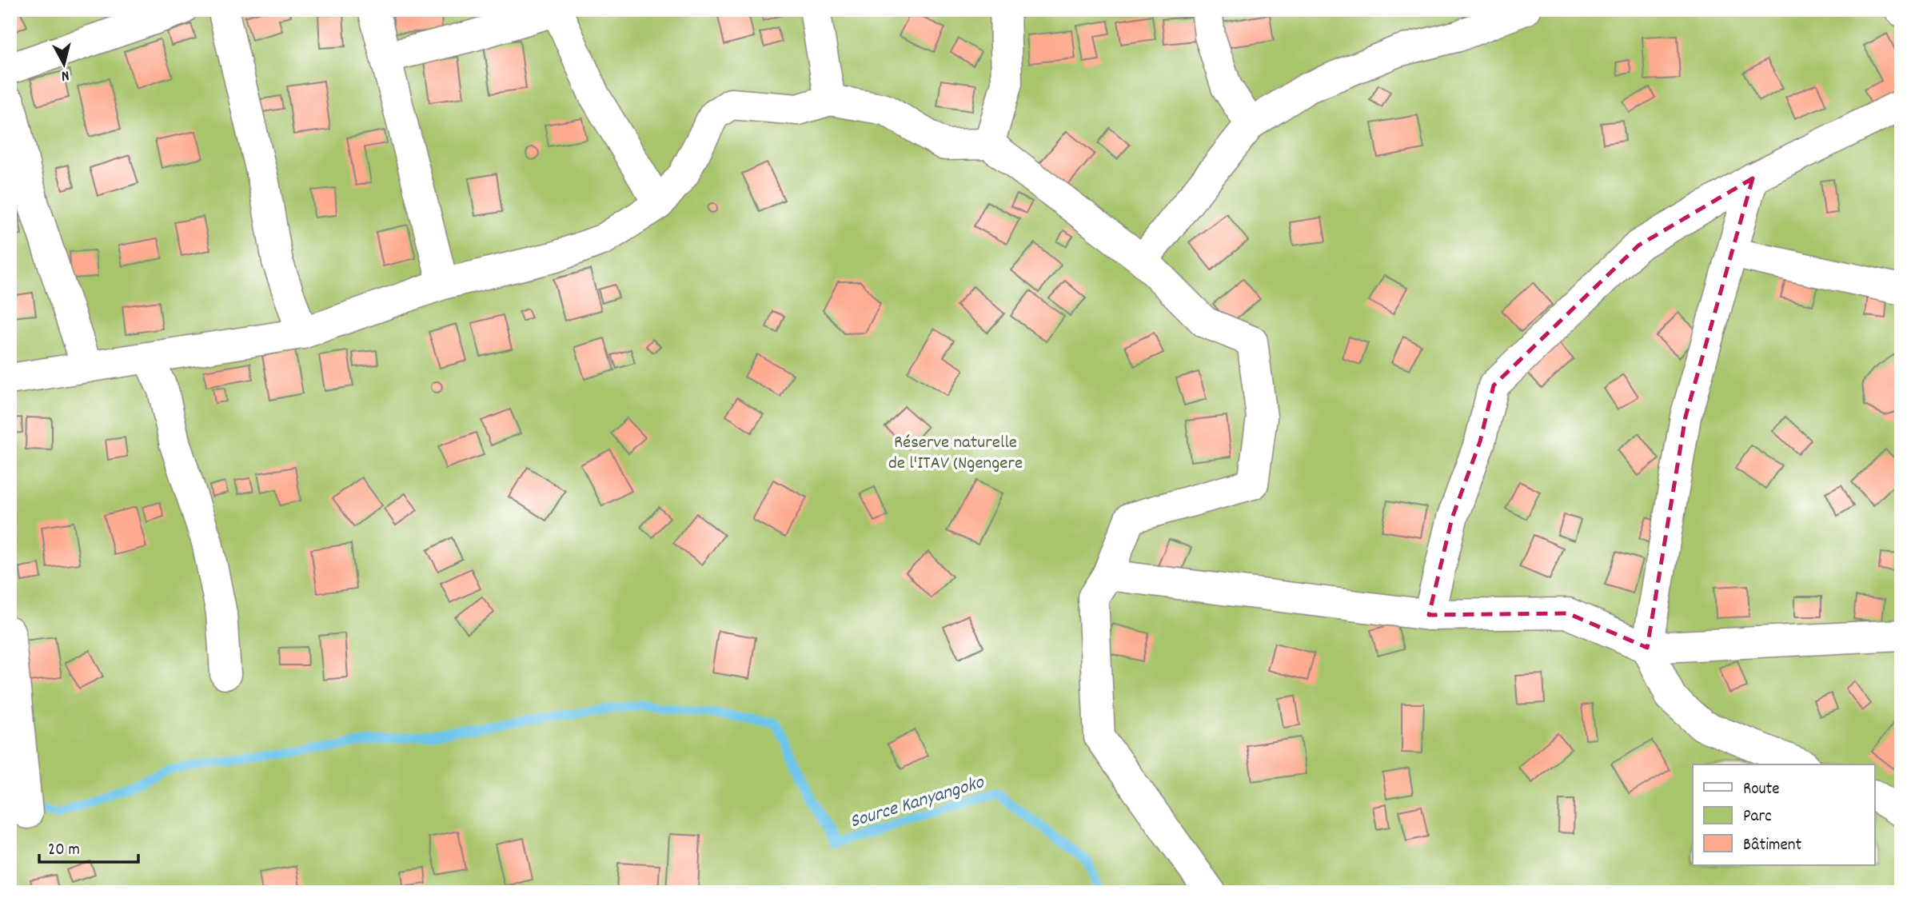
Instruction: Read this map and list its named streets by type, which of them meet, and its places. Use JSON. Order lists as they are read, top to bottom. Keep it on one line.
{"water":["Source Kanyangoko"],"parks":["Réserve naturelle de l'ITAV (Ngengere"],"legend":["Route","Parc","Bâtiment"],"scale_bar":"20 m","north":"bottom"}
